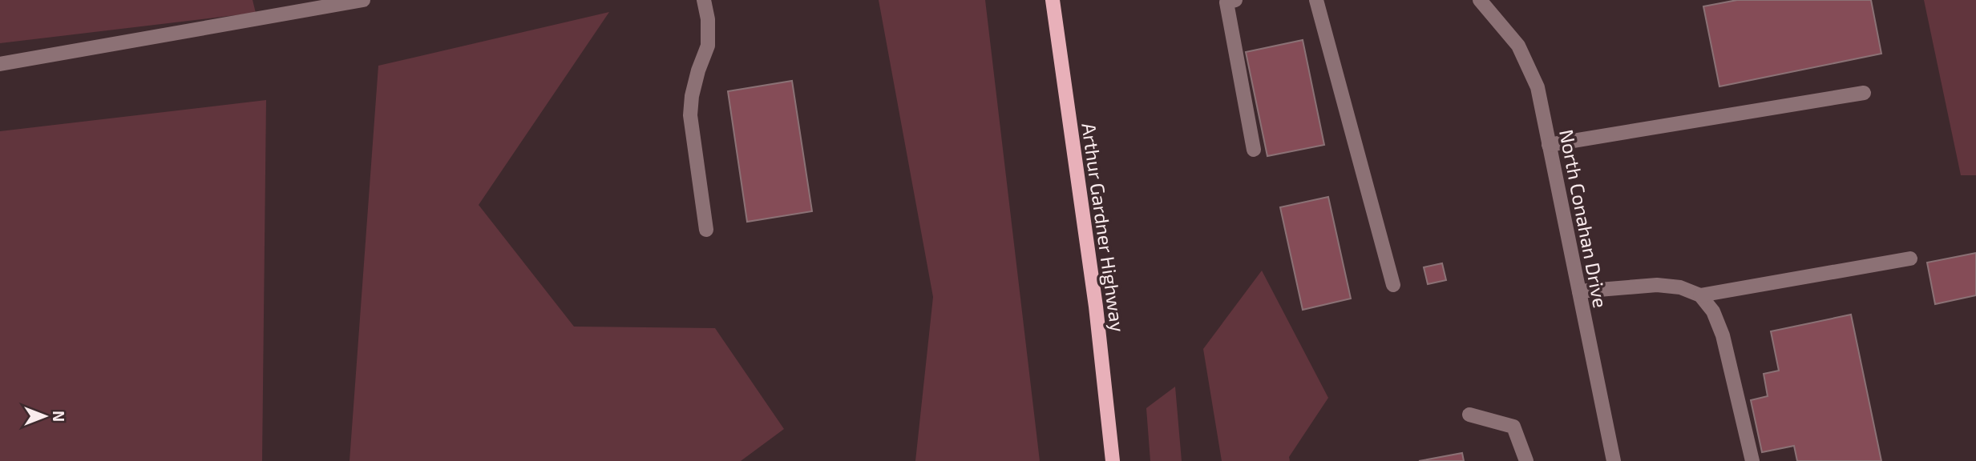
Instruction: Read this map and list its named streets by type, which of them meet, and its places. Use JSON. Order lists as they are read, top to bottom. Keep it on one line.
{"streets":{"main road":["Arthur Gardner Highway"],"street":["North Conahan Drive"]},"north":"right"}
